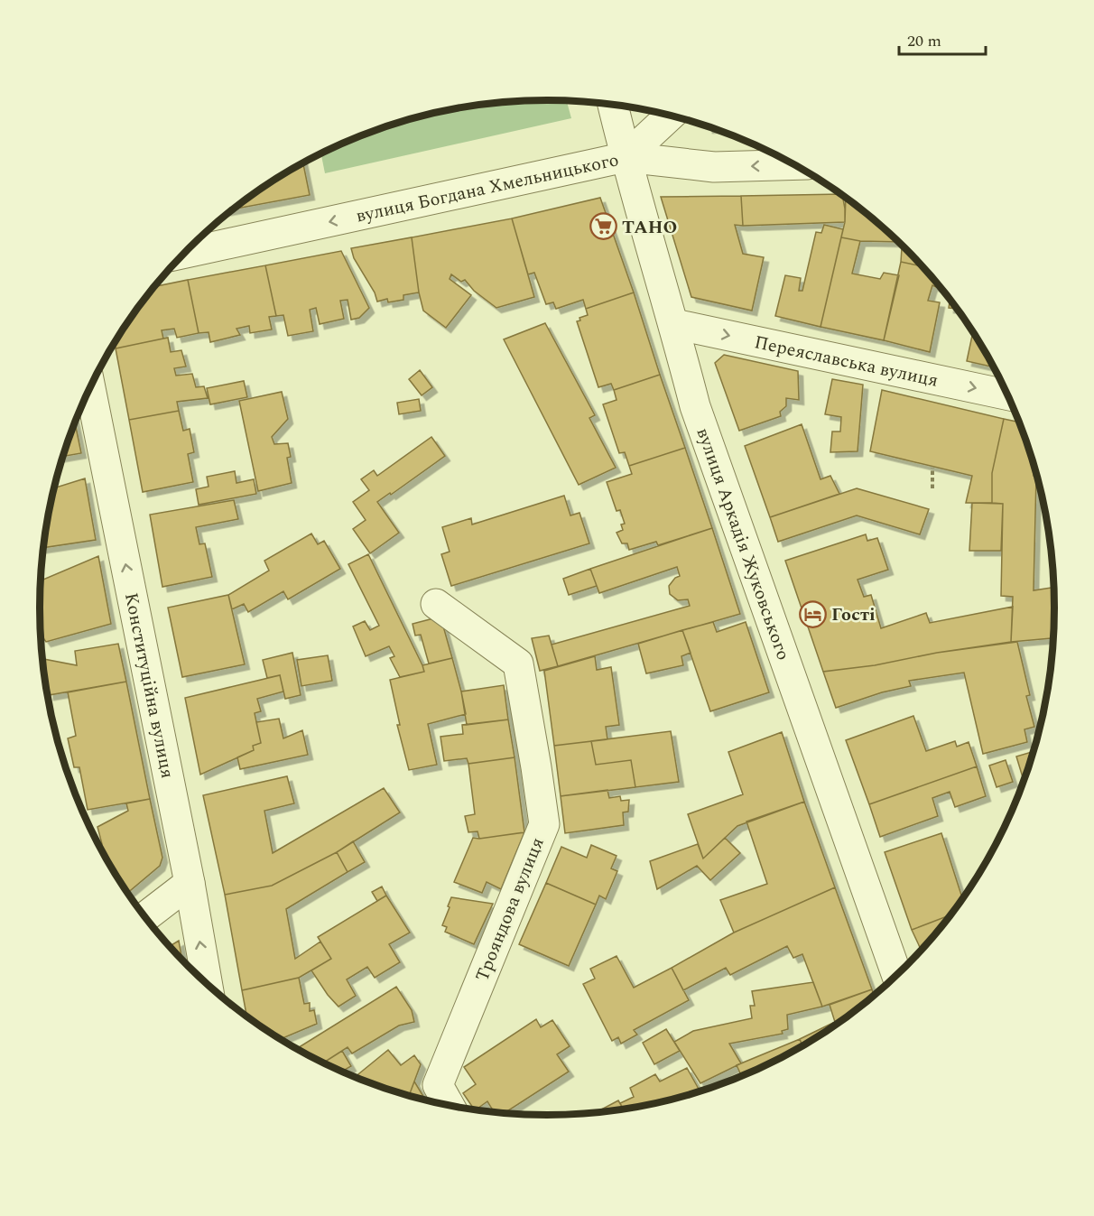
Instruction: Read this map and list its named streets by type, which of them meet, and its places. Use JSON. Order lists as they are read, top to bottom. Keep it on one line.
{"streets":{"street":["вулиця Богдана Хмельницького","Переяславська вулиця","вулиця Аркадія Жуковського","Конституційна вулиця","Трояндова вулиця"]},"crossings":[["вулиця Богдана Хмельницького","вулиця Аркадія Жуковського"],["Переяславська вулиця","вулиця Аркадія Жуковського"]],"one_way":["вулиця Богдана Хмельницького","Переяславська вулиця","Конституційна вулиця"],"places":{"supermarket":["TAHO"],"hotel":["Гості"]},"scale_bar":"20 m"}
